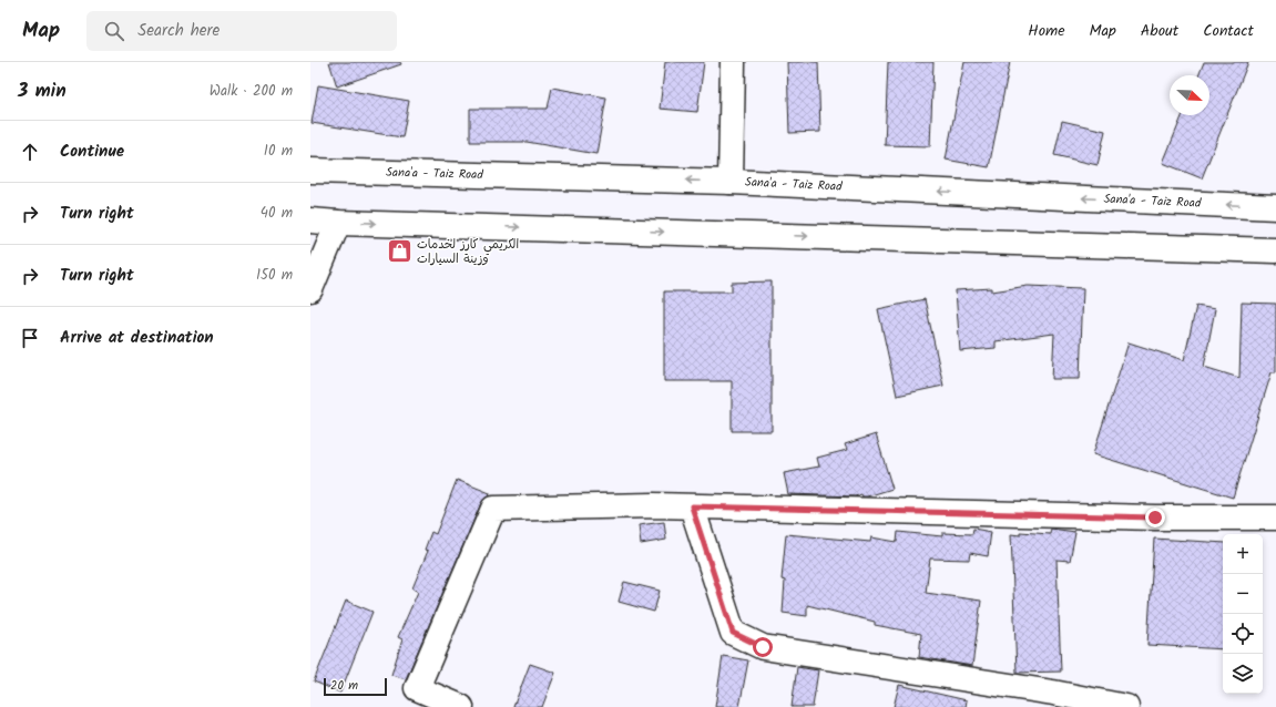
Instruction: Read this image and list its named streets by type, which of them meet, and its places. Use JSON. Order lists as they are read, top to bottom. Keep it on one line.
{"streets":{"main road":["Sana'a - Taiz Road"]},"places":{"shop":["الكريمي كارز لخدمات وزينة السيارات"]},"scale_bar":"20 m","north":"bottom right","page":{"header":"Map","search":"Search here","nav":["Home","Map","About","Contact"],"heading":["3 min","Walk · 200 m"],"list":[["Continue","10 m"],["Turn right","40 m"],["Turn right","150 m"],"Arrive at destination"],"map_buttons":["+","−"],"scale":"20 m"}}
